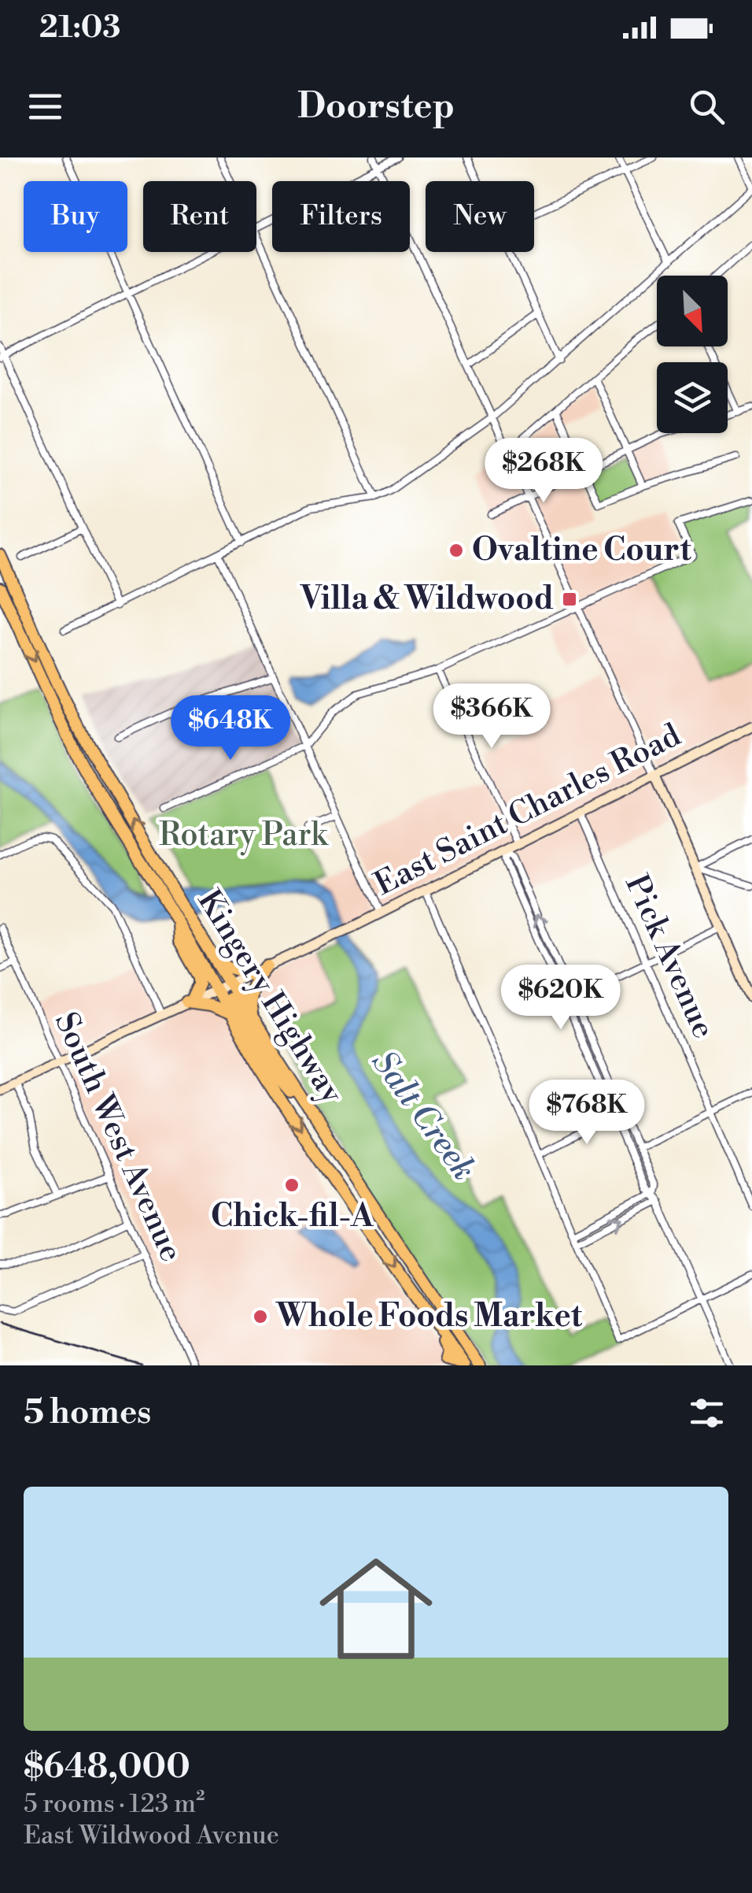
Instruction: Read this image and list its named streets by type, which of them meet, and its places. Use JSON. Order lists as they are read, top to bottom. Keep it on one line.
{"streets":{"highway":["Kingery Highway"],"main road":["East Saint Charles Road"],"street":["Pick Avenue","South West Avenue"]},"crossings":[["East Saint Charles Road","Pick Avenue"],["East Saint Charles Road","Kingery Highway"],["East Saint Charles Road","South West Avenue"]],"water":["Salt Creek"],"parks":["Rotary Park"],"places":{"other":["Ovaltine Court","Chick-fil-A","Whole Foods Market"],"transit":["Villa & Wildwood"]},"north":"bottom right","page":{"status":"21:03","header":"Doorstep","chip":["Buy","Rent","Filters","New"],"price":["$268K","$366K","$648K","$620K","$768K"],"heading":"5 homes","list":[{"name":"$648,000","note":"5 rooms · 123 m² · East Wildwood Avenue"}]}}
